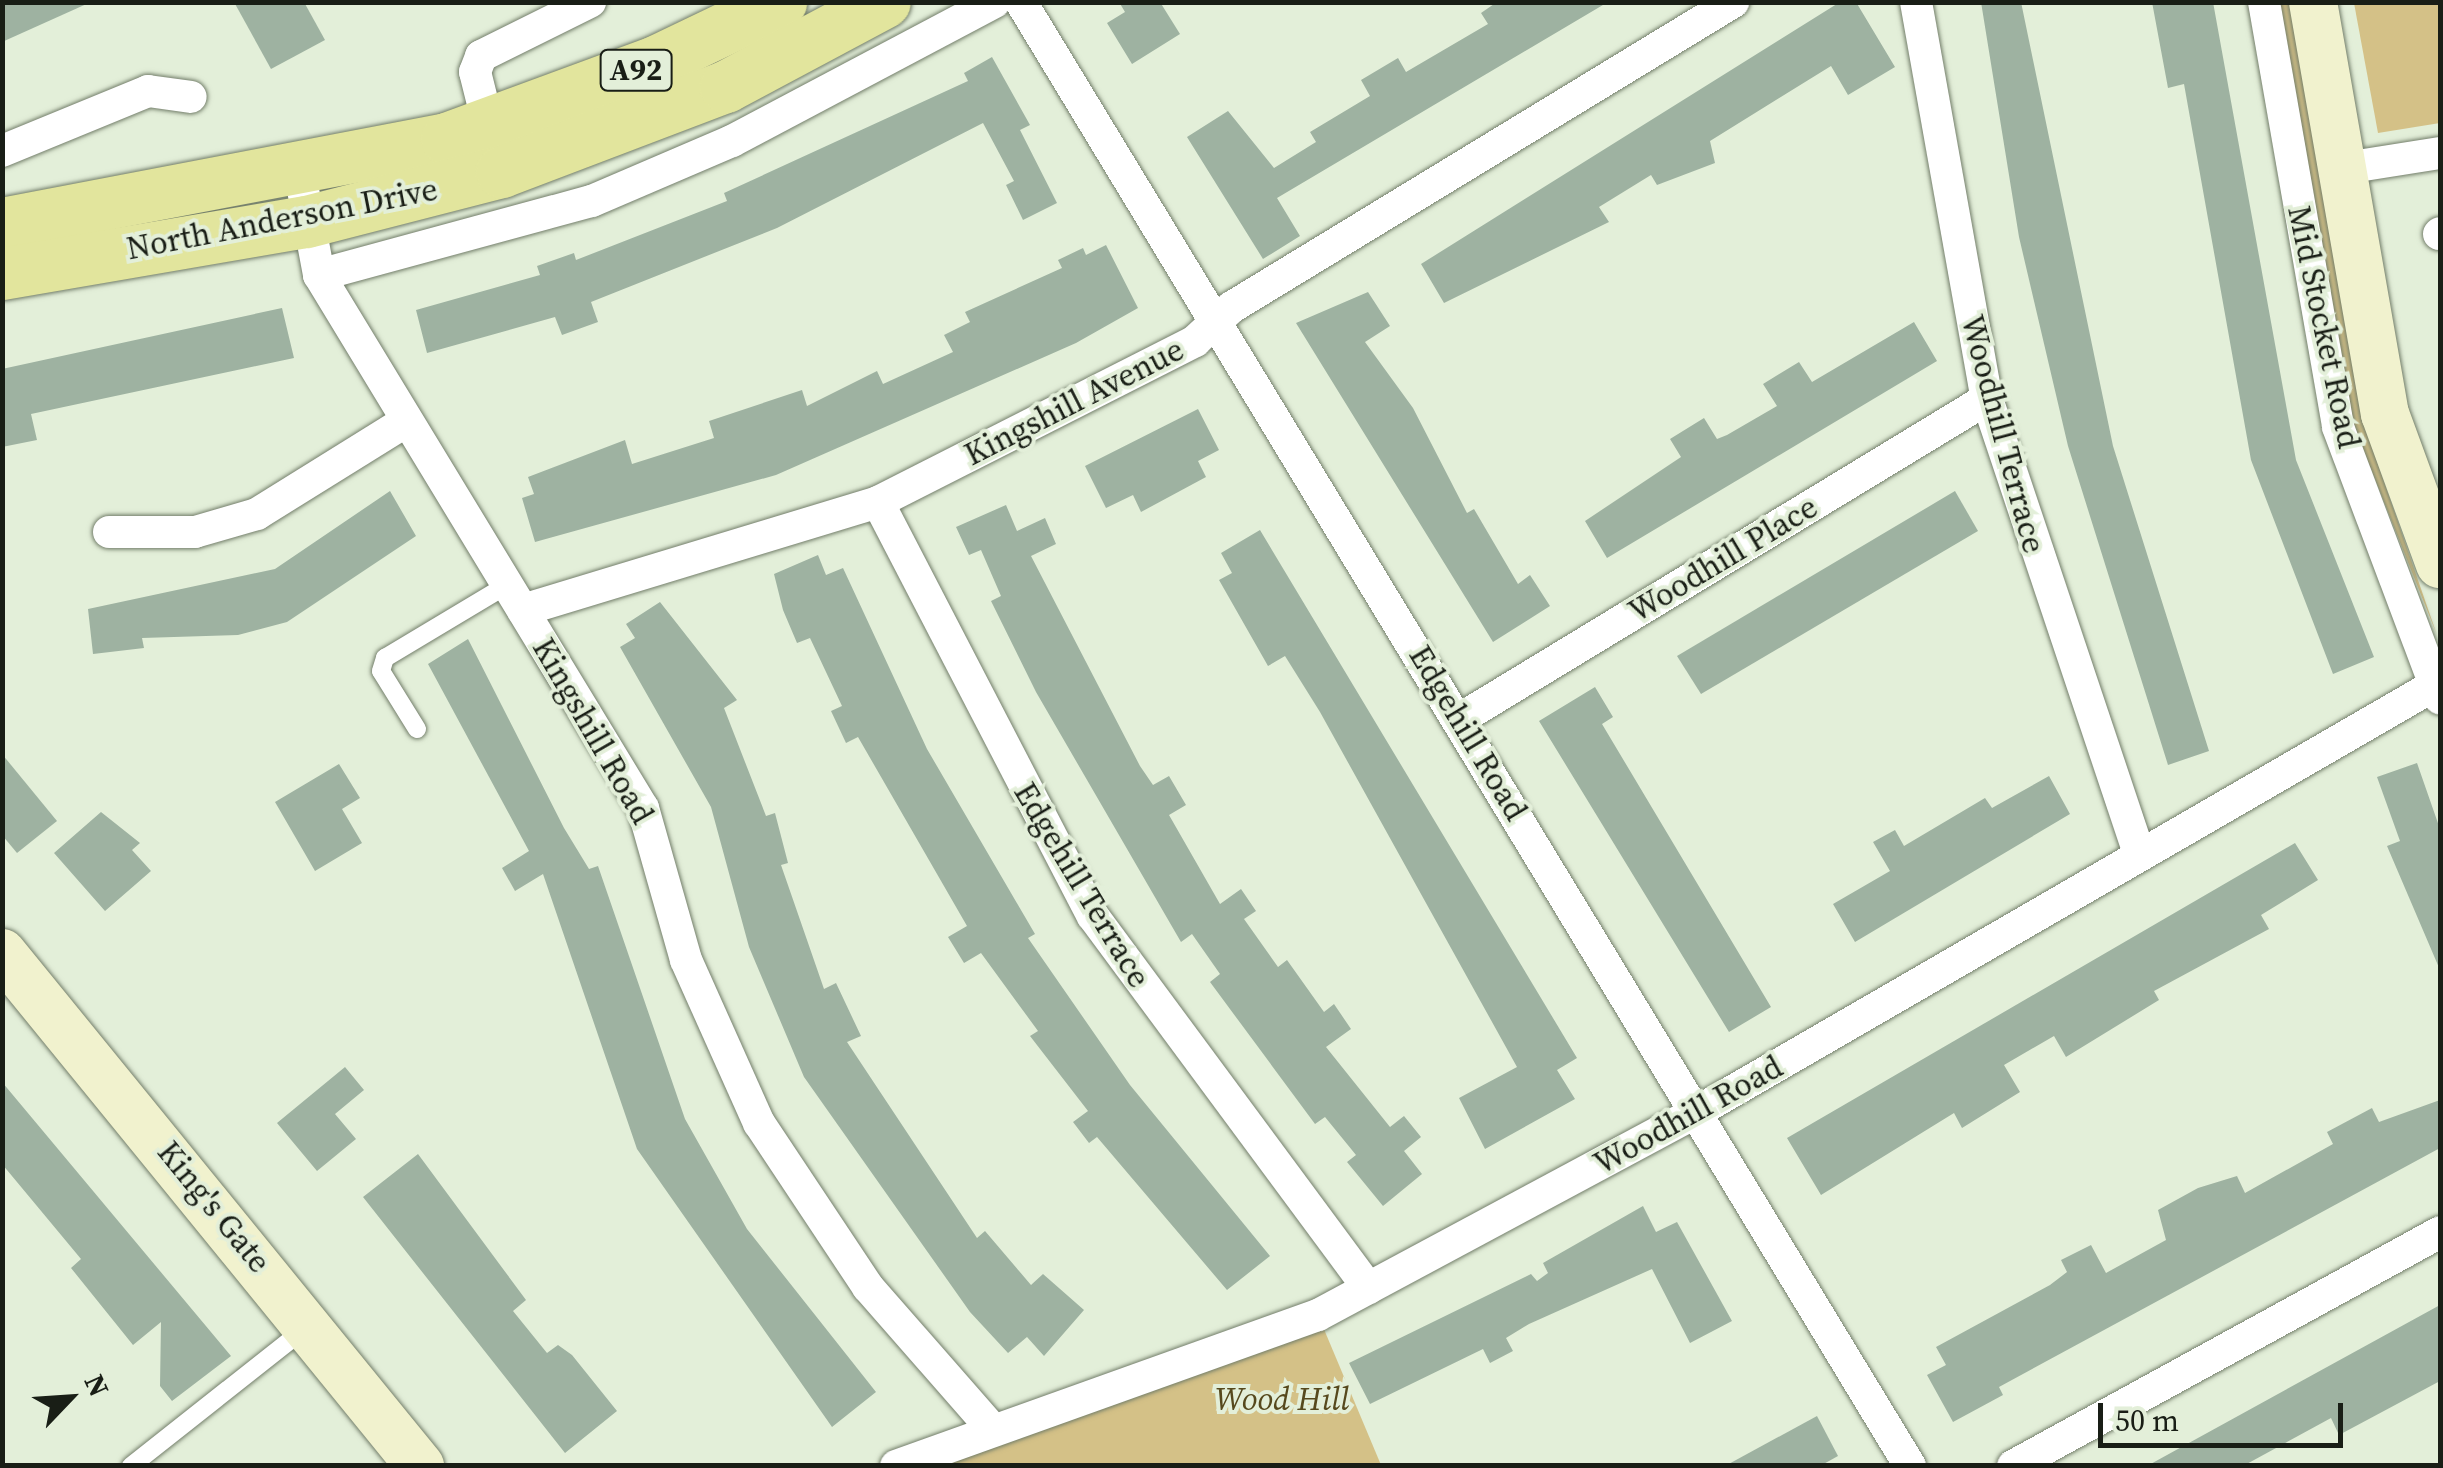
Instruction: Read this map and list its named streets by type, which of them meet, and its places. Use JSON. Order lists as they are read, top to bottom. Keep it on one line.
{"streets":{"main road":["A92","North Anderson Drive"],"street":["Mid Stocket Road","Kingshill Avenue","Woodhill Terrace","Woodhill Place","Kingshill Road","Edgehill Road","Edgehill Terrace","Woodhill Road","King's Gate"]},"crossings":[["North Anderson Drive","Kingshill Road"],["Mid Stocket Road","Woodhill Road"],["Kingshill Avenue","Kingshill Road"],["Kingshill Avenue","Edgehill Road"],["Kingshill Avenue","Edgehill Terrace"],["Woodhill Terrace","Woodhill Place"],["Woodhill Terrace","Woodhill Road"],["Woodhill Place","Edgehill Road"],["Kingshill Road","Woodhill Road"],["Edgehill Road","Woodhill Road"],["Edgehill Terrace","Woodhill Road"]],"parks":["Wood Hill"],"scale_bar":"50 m","north":"top right"}
